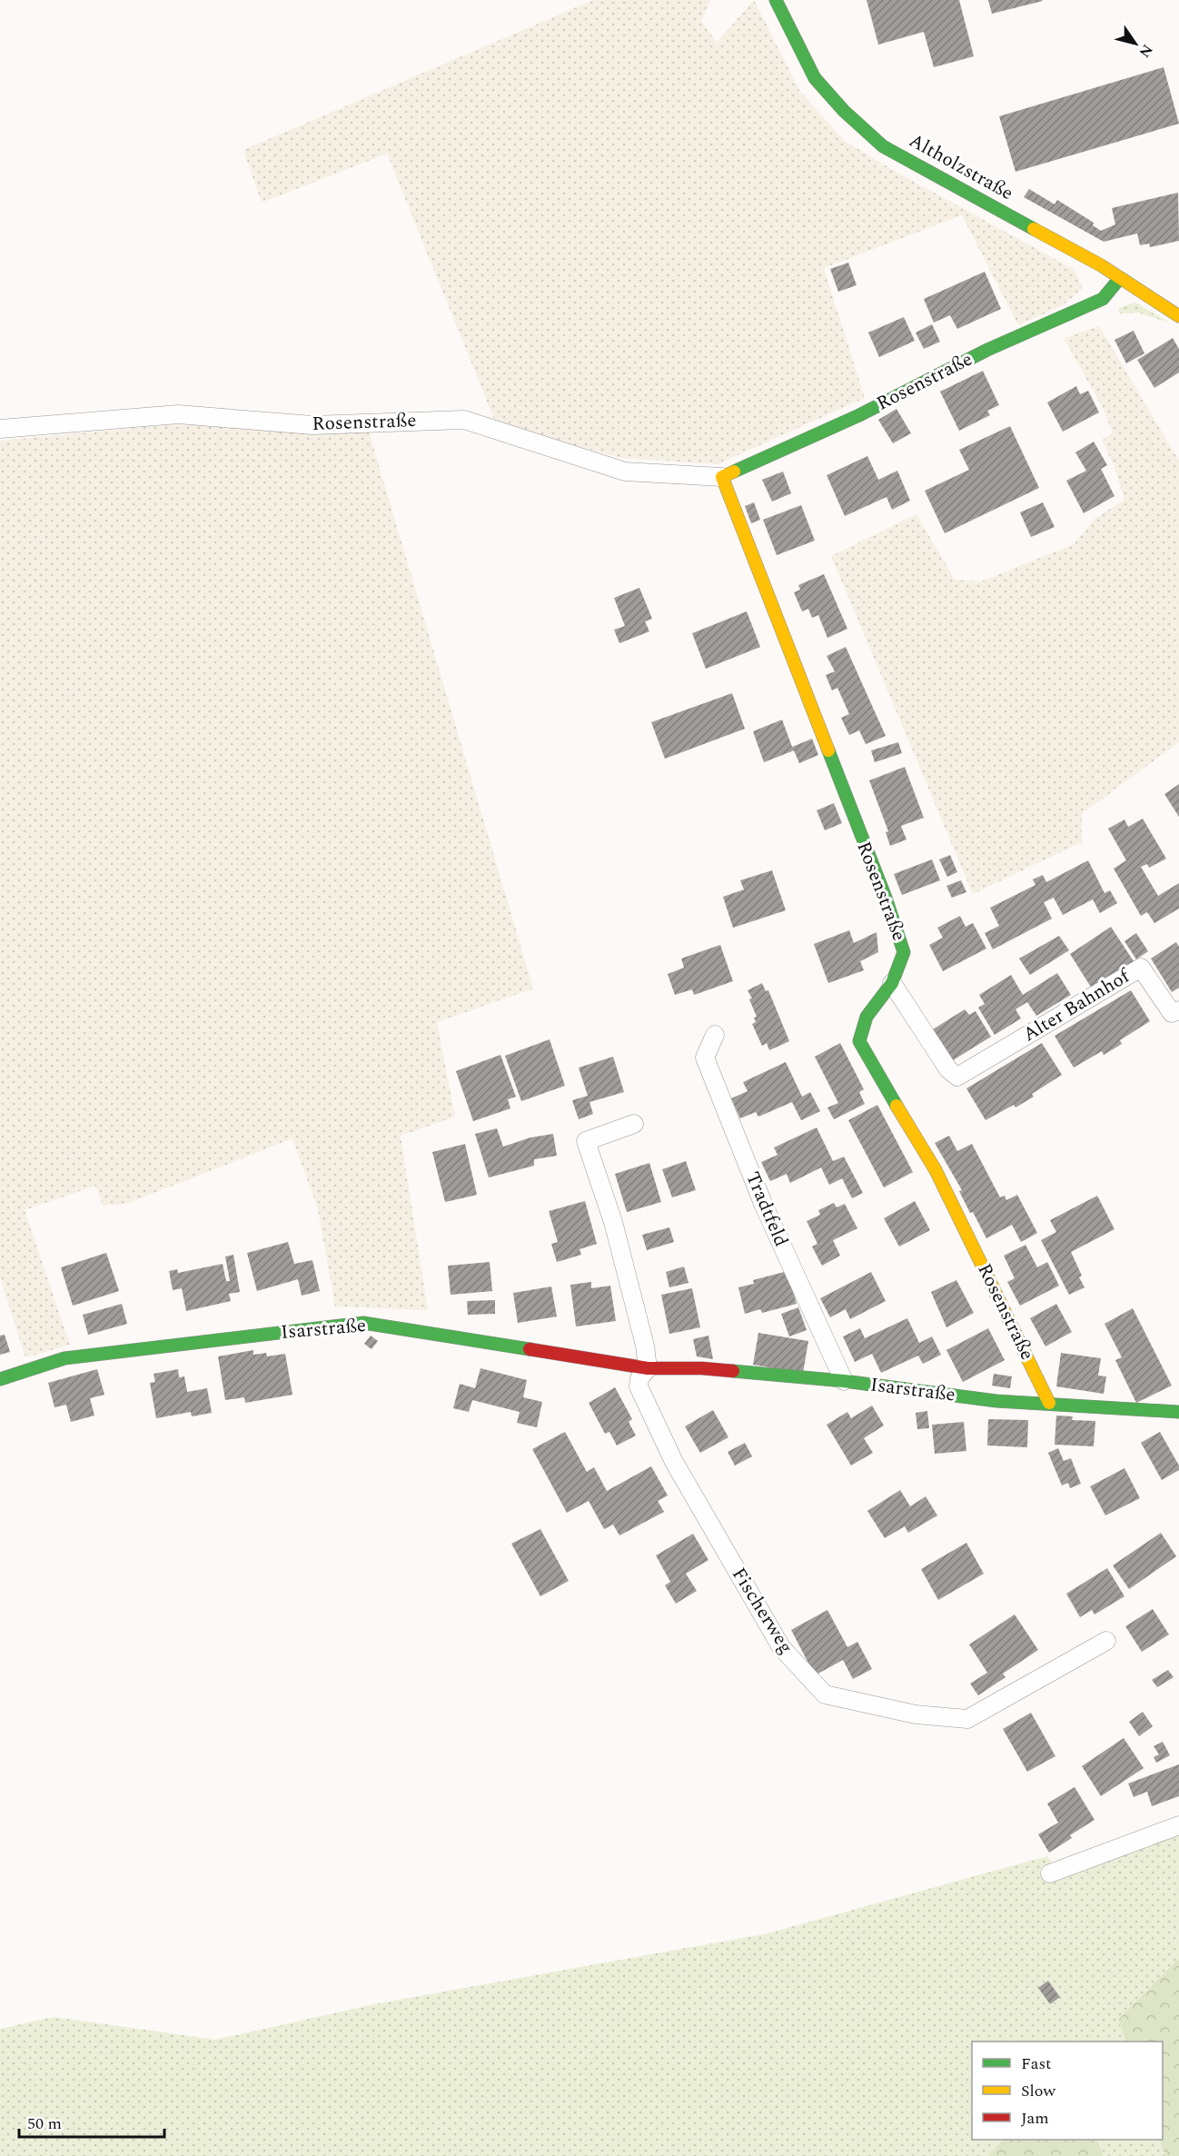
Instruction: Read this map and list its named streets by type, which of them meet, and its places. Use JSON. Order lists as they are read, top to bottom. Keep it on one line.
{"streets":{"street":["Altholzstraße","Rosenstraße","Alter Bahnhof","Tradtfeld","Isarstraße","Fischerweg"]},"crossings":[["Altholzstraße","Rosenstraße"],["Rosenstraße","Alter Bahnhof"],["Rosenstraße","Isarstraße"],["Tradtfeld","Isarstraße"],["Isarstraße","Fischerweg"]],"legend":["Fast","Slow","Jam"],"scale_bar":"50 m","north":"bottom right"}
